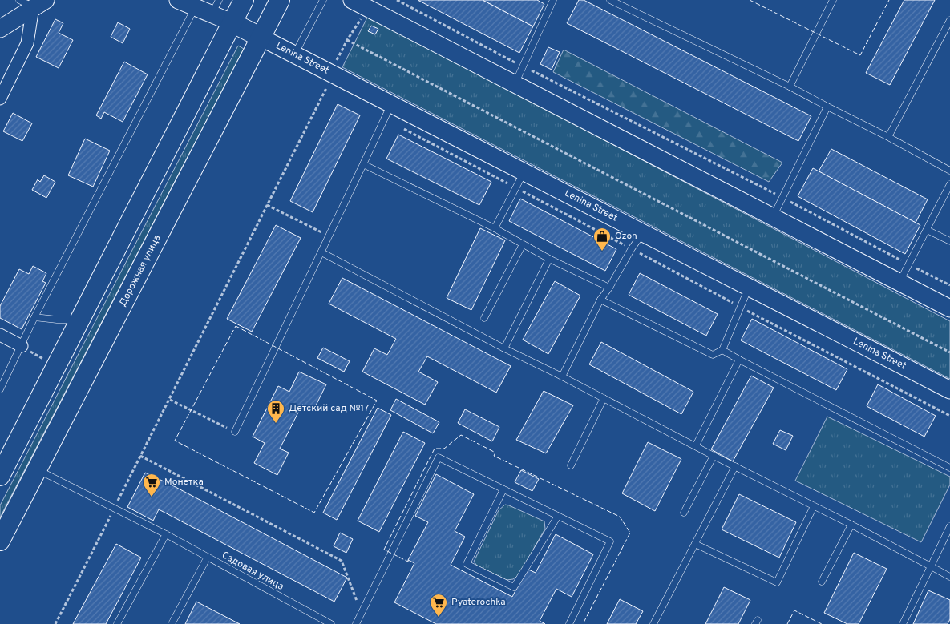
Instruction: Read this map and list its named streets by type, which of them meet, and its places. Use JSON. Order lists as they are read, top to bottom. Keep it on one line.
{"streets":{"main road":["Lenina Street","Дорожная улица"],"lane":["Садовая улица"]},"crossings":[["Lenina Street","Дорожная улица"],["Дорожная улица","Садовая улица"]],"places":{"shop":["Ozon"],"building":["Детский сад №17"],"supermarket":["Монетка","Pyaterochka"]}}
